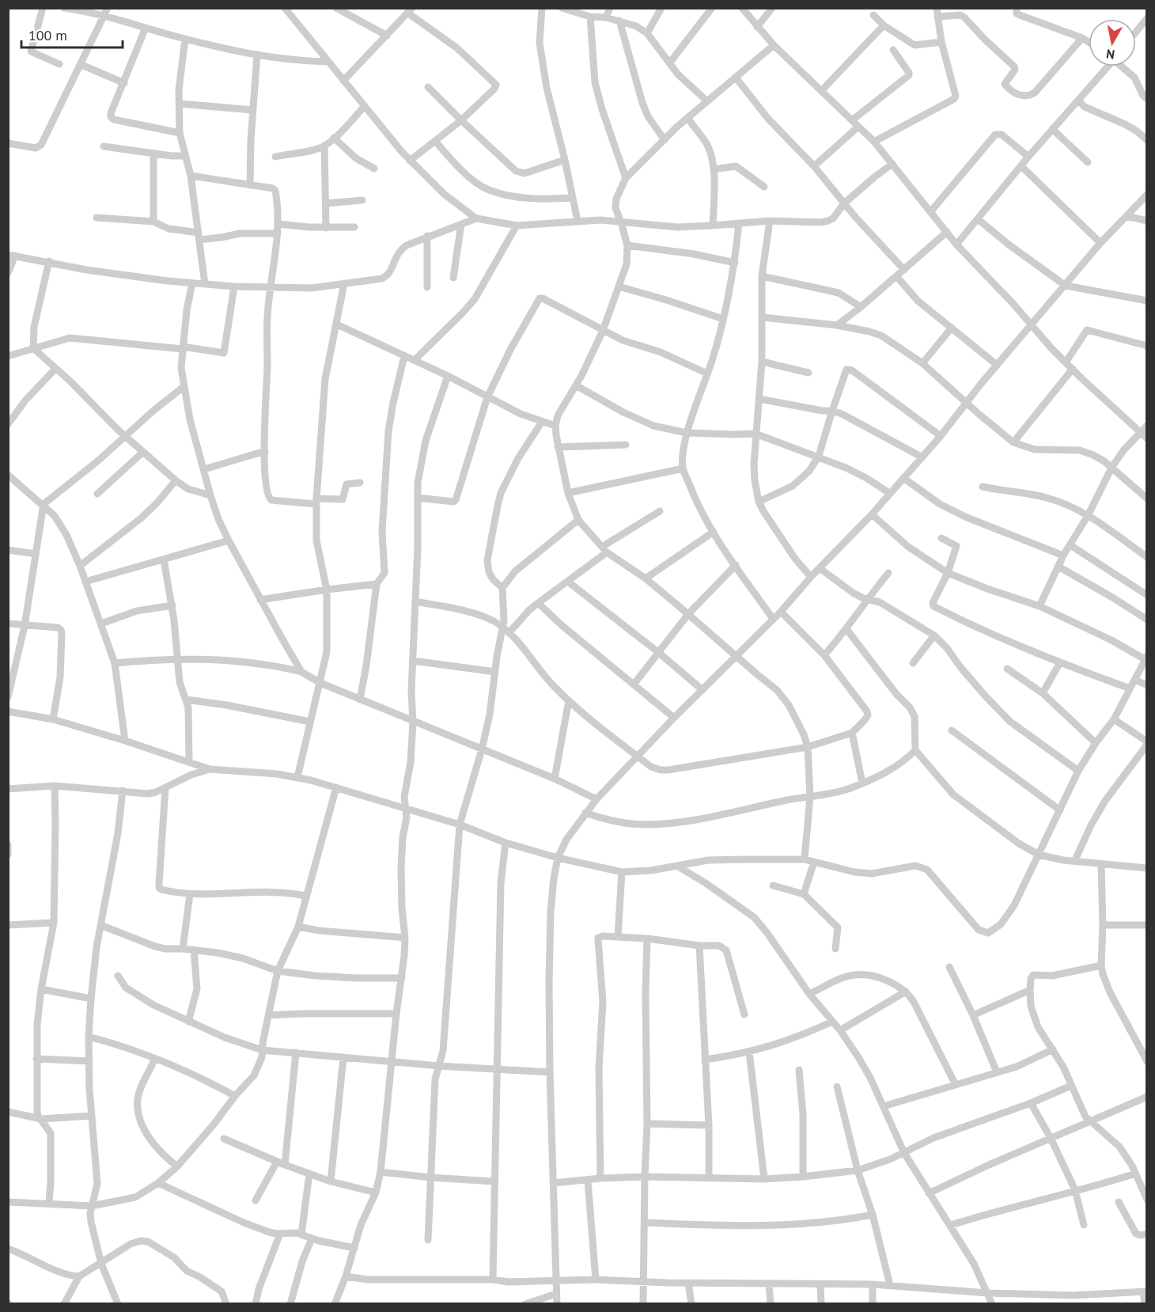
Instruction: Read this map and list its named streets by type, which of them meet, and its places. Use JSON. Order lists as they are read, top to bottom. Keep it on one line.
{"scale_bar":"100 m","north":"bottom"}
